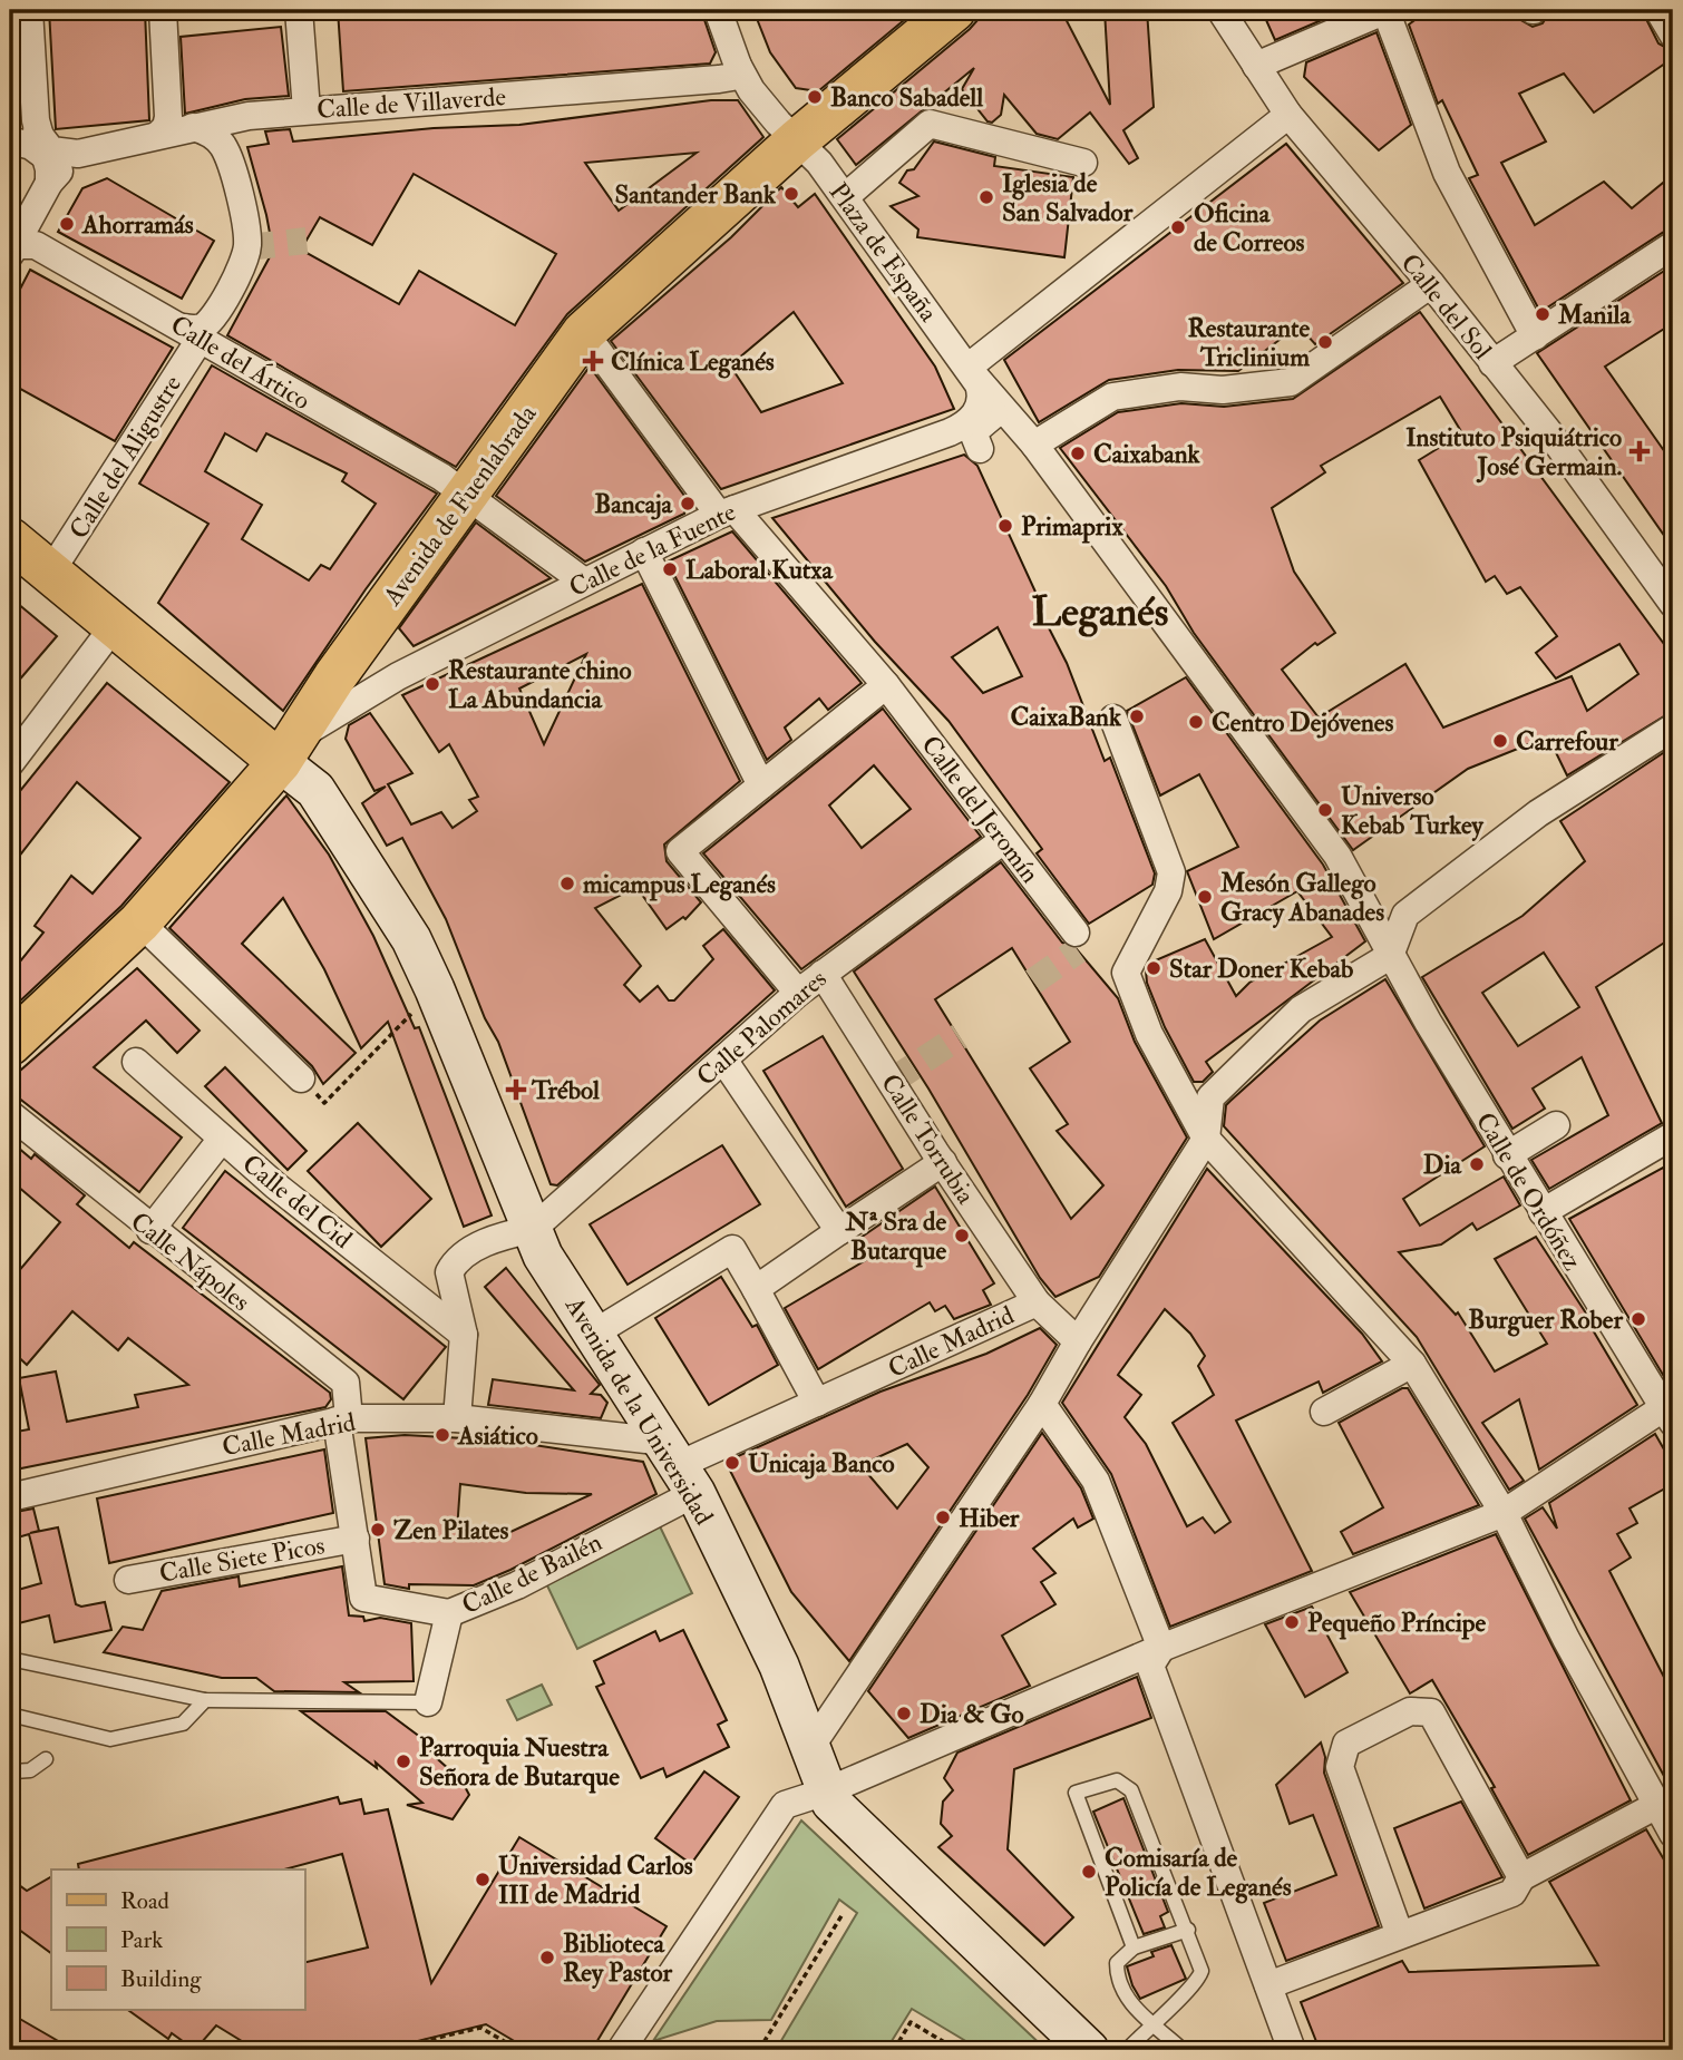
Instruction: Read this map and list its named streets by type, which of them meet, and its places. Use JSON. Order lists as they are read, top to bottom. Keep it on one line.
{"streets":{"main road":["Avenida de Fuenlabrada","Avenida de la Universidad"],"street":["Calle de Villaverde","Plaza de España","Calle del Sol","Calle del Ártico","Calle del Aligustre","Calle de la Fuente","Calle del Jeromín","Calle Palomares","Calle Torrubia","Calle de Ordóñez","Calle del Cid","Calle Nápoles","Calle Madrid","Calle Siete Picos","Calle de Bailén"]},"crossings":[["Calle de Villaverde","Plaza de España"],["Calle de Villaverde","Calle del Ártico"],["Plaza de España","Avenida de Fuenlabrada"],["Plaza de España","Calle de la Fuente"],["Plaza de España","Calle de Ordóñez"],["Calle del Ártico","Calle del Aligustre"],["Calle del Ártico","Avenida de Fuenlabrada"],["Calle del Ártico","Calle de la Fuente"],["Avenida de Fuenlabrada","Calle de la Fuente"],["Avenida de Fuenlabrada","Calle del Jeromín"],["Avenida de Fuenlabrada","Avenida de la Universidad"],["Calle de la Fuente","Calle del Jeromín"],["Calle de la Fuente","Calle de Ordóñez"],["Calle de la Fuente","Avenida de la Universidad"],["Calle del Jeromín","Calle Palomares"],["Calle Palomares","Calle Torrubia"],["Calle Palomares","Avenida de la Universidad"],["Calle Torrubia","Calle Madrid"],["Calle Nápoles","Calle Madrid"],["Calle Nápoles","Calle Siete Picos"],["Calle Madrid","Avenida de la Universidad"],["Calle Madrid","Calle Siete Picos"],["Calle Madrid","Calle de Bailén"],["Avenida de la Universidad","Calle de Bailén"],["Calle Siete Picos","Calle de Bailén"]],"districts":["Leganés"],"places":{"other":["Banco Sabadell","Santander Bank","Iglesia de San Salvador","Ahorramás","Oficina de Correos","Manila","Restaurante Triclinium","Caixabank","Bancaja","Primaprix","Laboral Kutxa","Restaurante chino La Abundancia","CaixaBank","Centro Dejóvenes","Carrefour","Universo Kebab Turkey","micampus Leganés","Mesón Gallego Gracy Abanades","Star Doner Kebab","Dia","Nª Sra de Butarque","Burguer Rober","Asiático","Unicaja Banco","Hiber","Zen Pilates","Pequeño Príncipe","Dia & Go","Parroquia Nuestra Señora de Butarque","Comisaría de Policía de Leganés","Universidad Carlos III de Madrid","Biblioteca Rey Pastor"],"health":["Clínica Leganés","Instituto Psiquiátrico José Germain.","Trébol"]},"legend":["Road","Park","Building"]}
